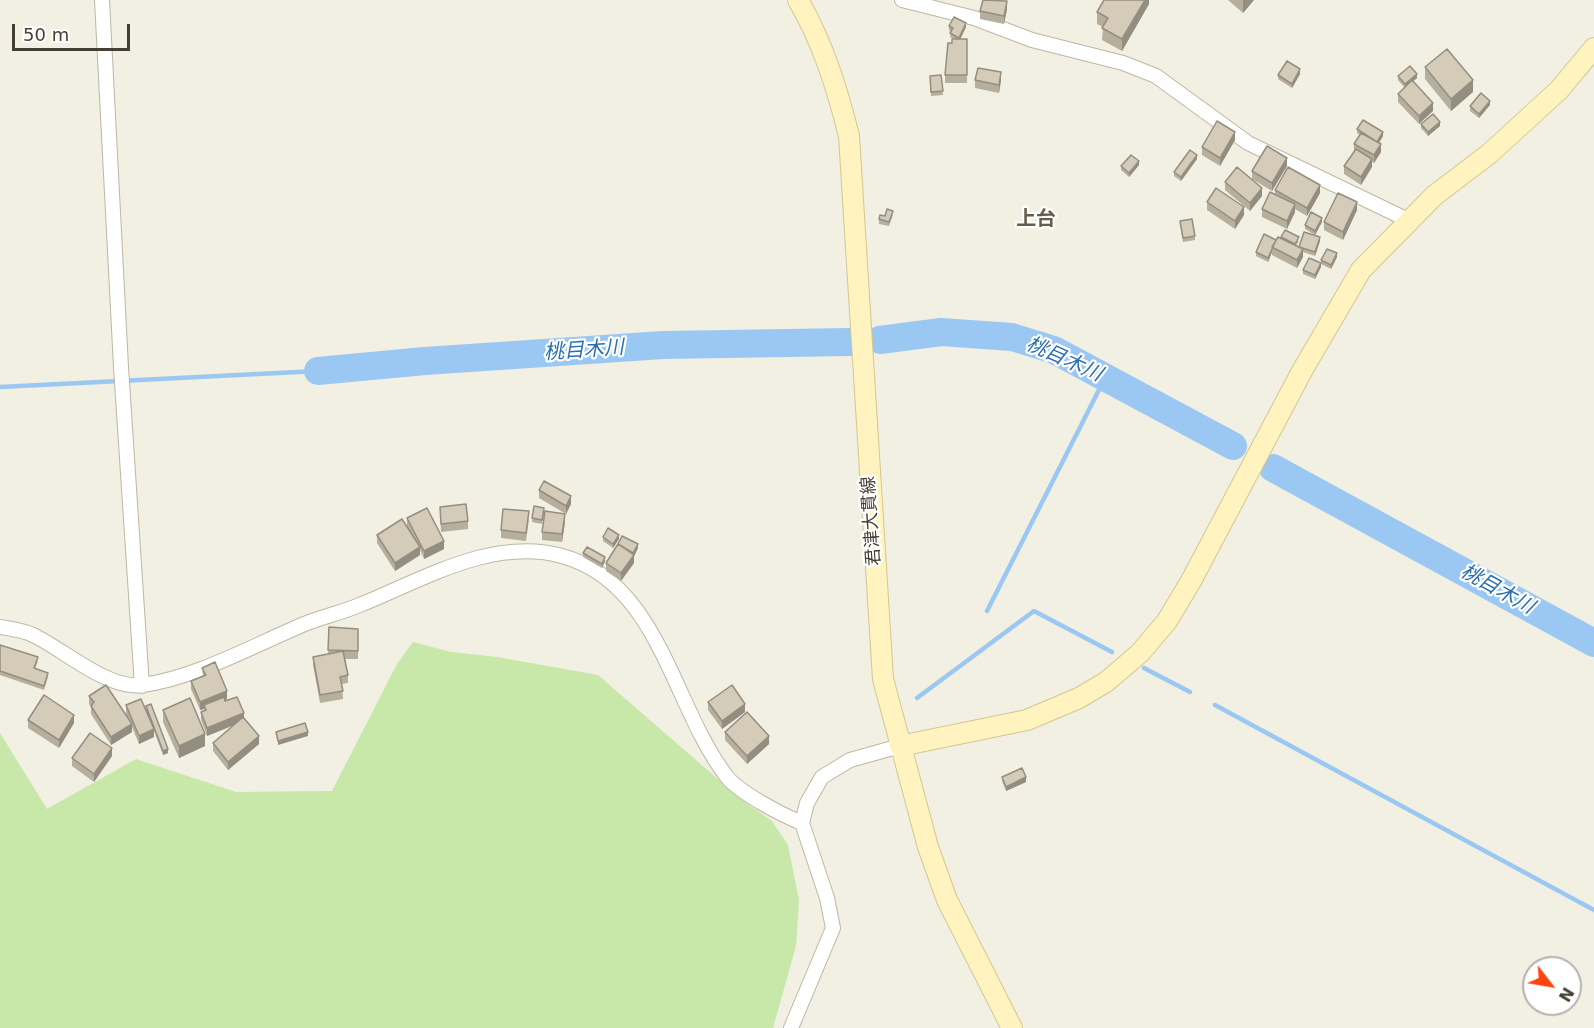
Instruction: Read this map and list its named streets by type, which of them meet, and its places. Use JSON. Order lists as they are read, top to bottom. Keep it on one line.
{"streets":{"main road":["君津大貫線"]},"districts":["上台"],"water":["桃目木川"],"scale_bar":"50 m","north":"bottom right"}
